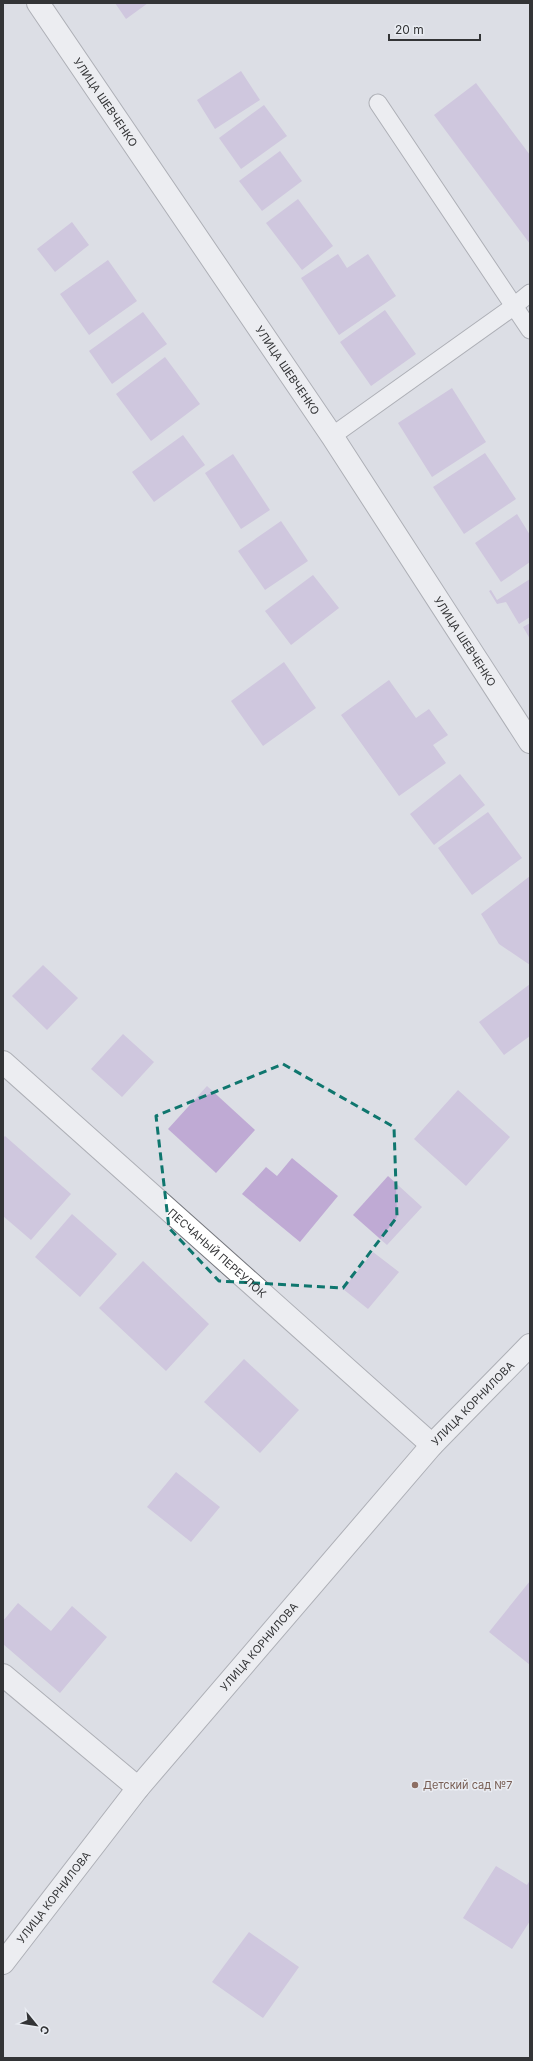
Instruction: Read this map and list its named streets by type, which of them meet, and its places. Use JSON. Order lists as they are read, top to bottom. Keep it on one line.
{"streets":{"street":["УЛИЦА ШЕВЧЕНКО","ПЕСЧАНЫЙ ПЕРЕУЛОК","УЛИЦА КОРНИЛОВА"]},"crossings":[["ПЕСЧАНЫЙ ПЕРЕУЛОК","УЛИЦА КОРНИЛОВА"]],"places":["Детский сад №7"],"scale_bar":"20 m","north":"bottom right"}
